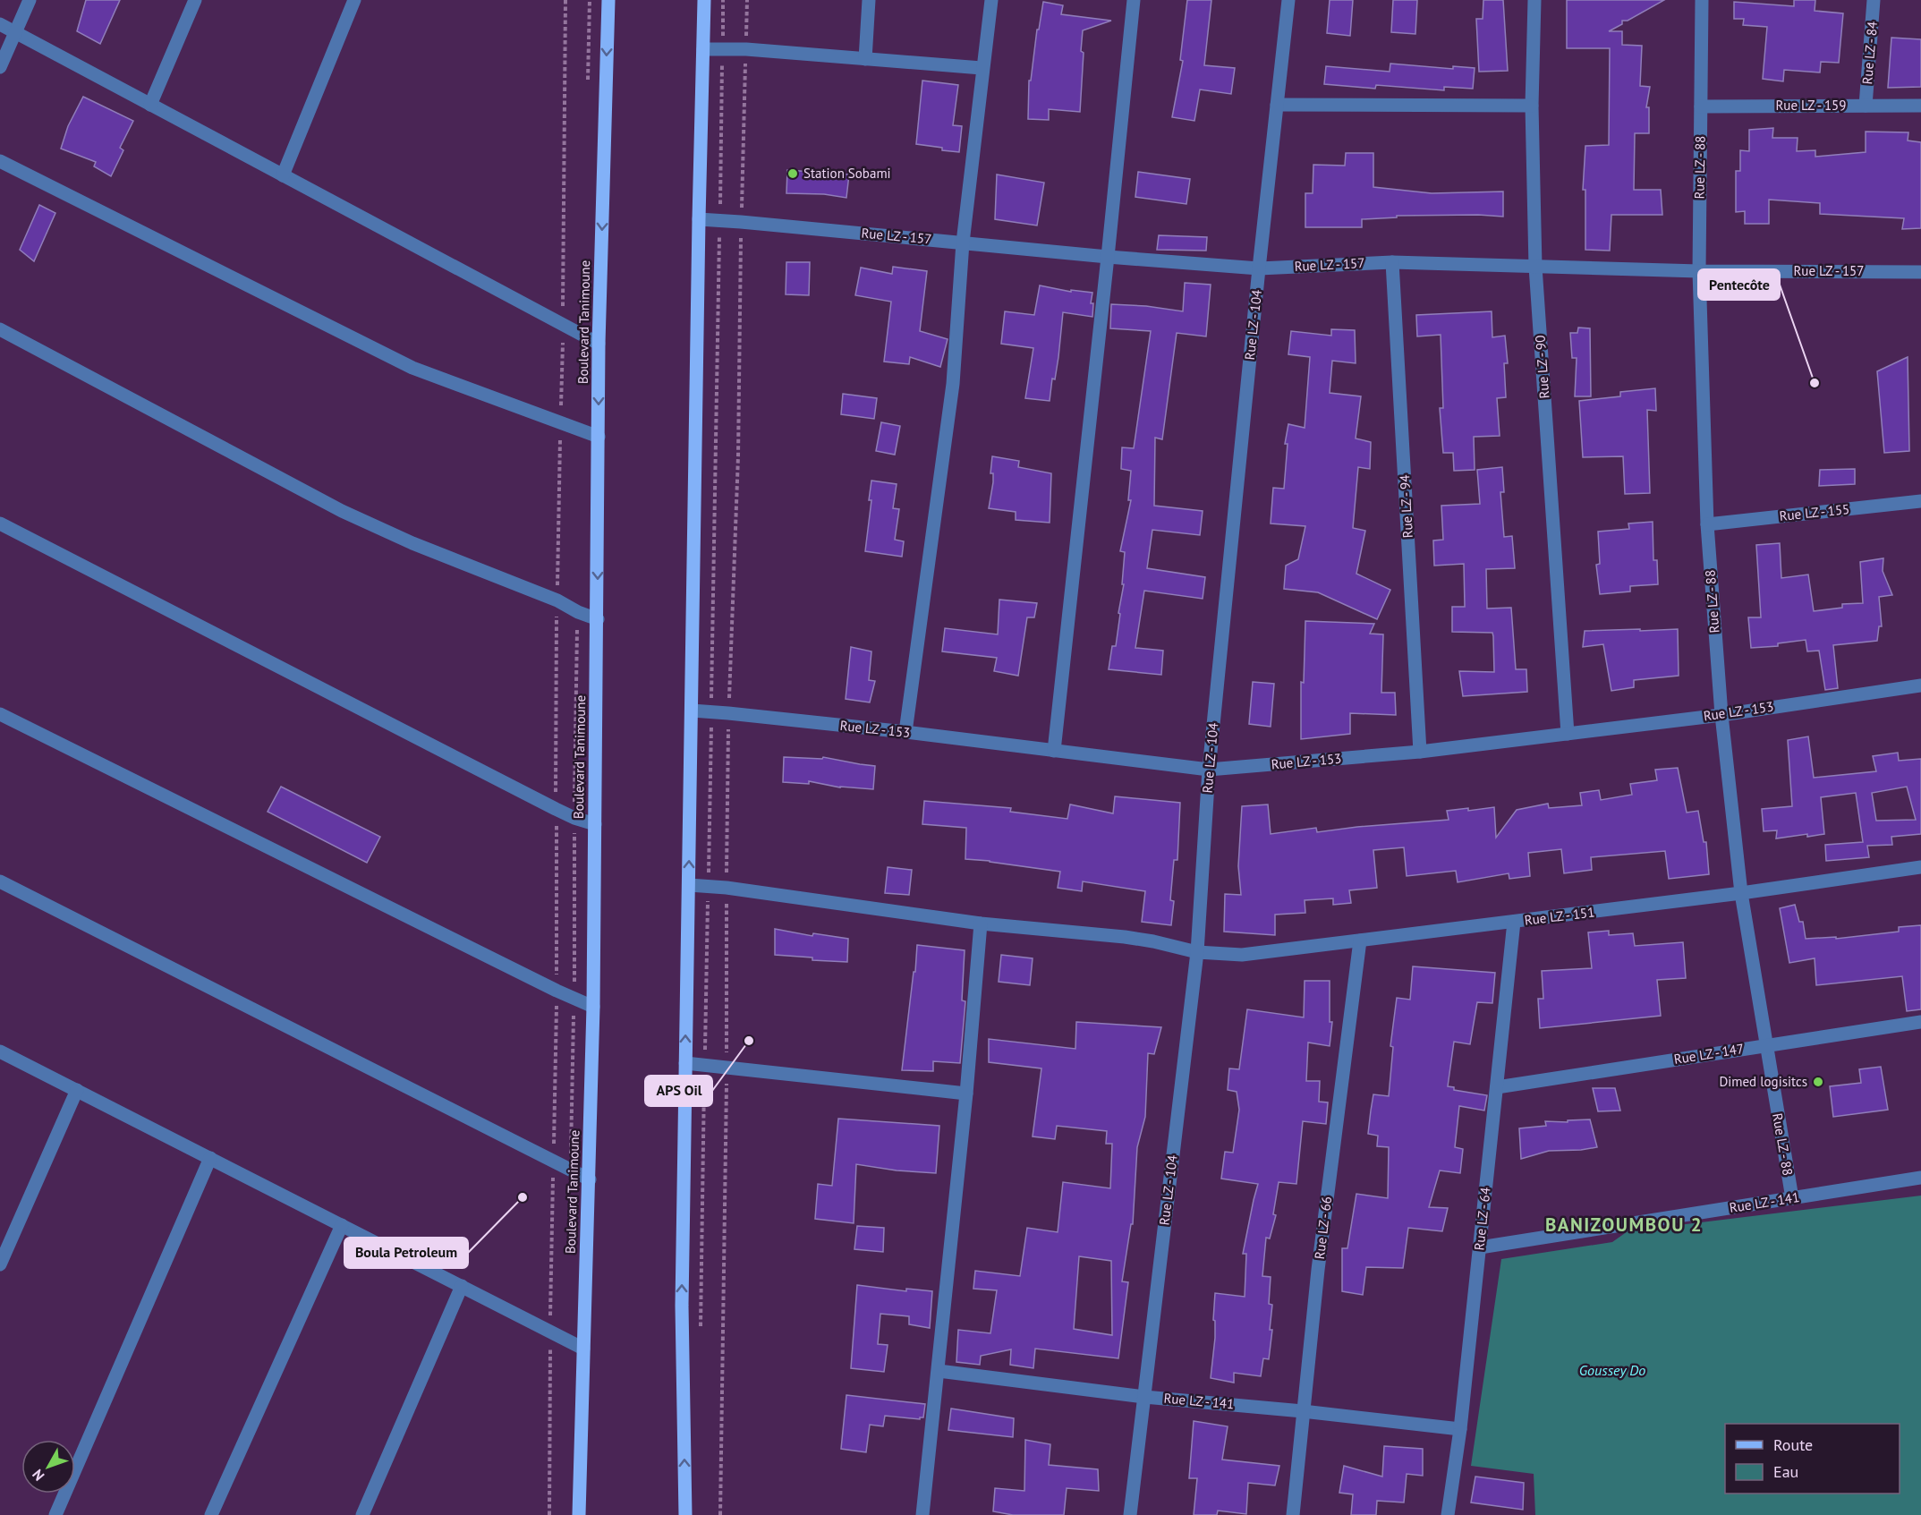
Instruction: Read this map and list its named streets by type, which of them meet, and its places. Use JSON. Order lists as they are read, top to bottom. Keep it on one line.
{"streets":{"main road":["Boulevard Tanimoune"],"street":["Rue LZ - 84","Rue LZ - 159","Rue LZ - 88","Rue LZ - 157","Rue LZ - 104","Rue LZ - 90","Rue LZ - 94","Rue LZ - 155","Rue LZ - 153","Rue LZ - 151","Rue LZ - 147","Rue LZ - 141","Rue LZ - 64","Rue LZ - 66"]},"crossings":[["Rue LZ - 84","Rue LZ - 159"],["Rue LZ - 159","Rue LZ - 88"],["Rue LZ - 88","Rue LZ - 157"],["Rue LZ - 88","Rue LZ - 155"],["Rue LZ - 88","Rue LZ - 153"],["Rue LZ - 88","Rue LZ - 151"],["Rue LZ - 88","Rue LZ - 147"],["Rue LZ - 88","Rue LZ - 141"],["Rue LZ - 157","Rue LZ - 104"],["Rue LZ - 157","Rue LZ - 90"],["Rue LZ - 157","Rue LZ - 94"],["Rue LZ - 104","Rue LZ - 153"],["Rue LZ - 104","Rue LZ - 151"],["Rue LZ - 104","Rue LZ - 141"],["Rue LZ - 90","Rue LZ - 153"],["Rue LZ - 94","Rue LZ - 153"],["Rue LZ - 151","Rue LZ - 64"],["Rue LZ - 151","Rue LZ - 66"],["Rue LZ - 147","Rue LZ - 64"],["Rue LZ - 141","Rue LZ - 64"],["Rue LZ - 141","Rue LZ - 66"]],"districts":["BANIZOUMBOU 2"],"water":["Goussey Do"],"places":["Station Sobami","Pentecôte","APS Oil","Dimed logisitcs","Boula Petroleum"],"legend":["Route","Eau"],"north":"bottom left"}
